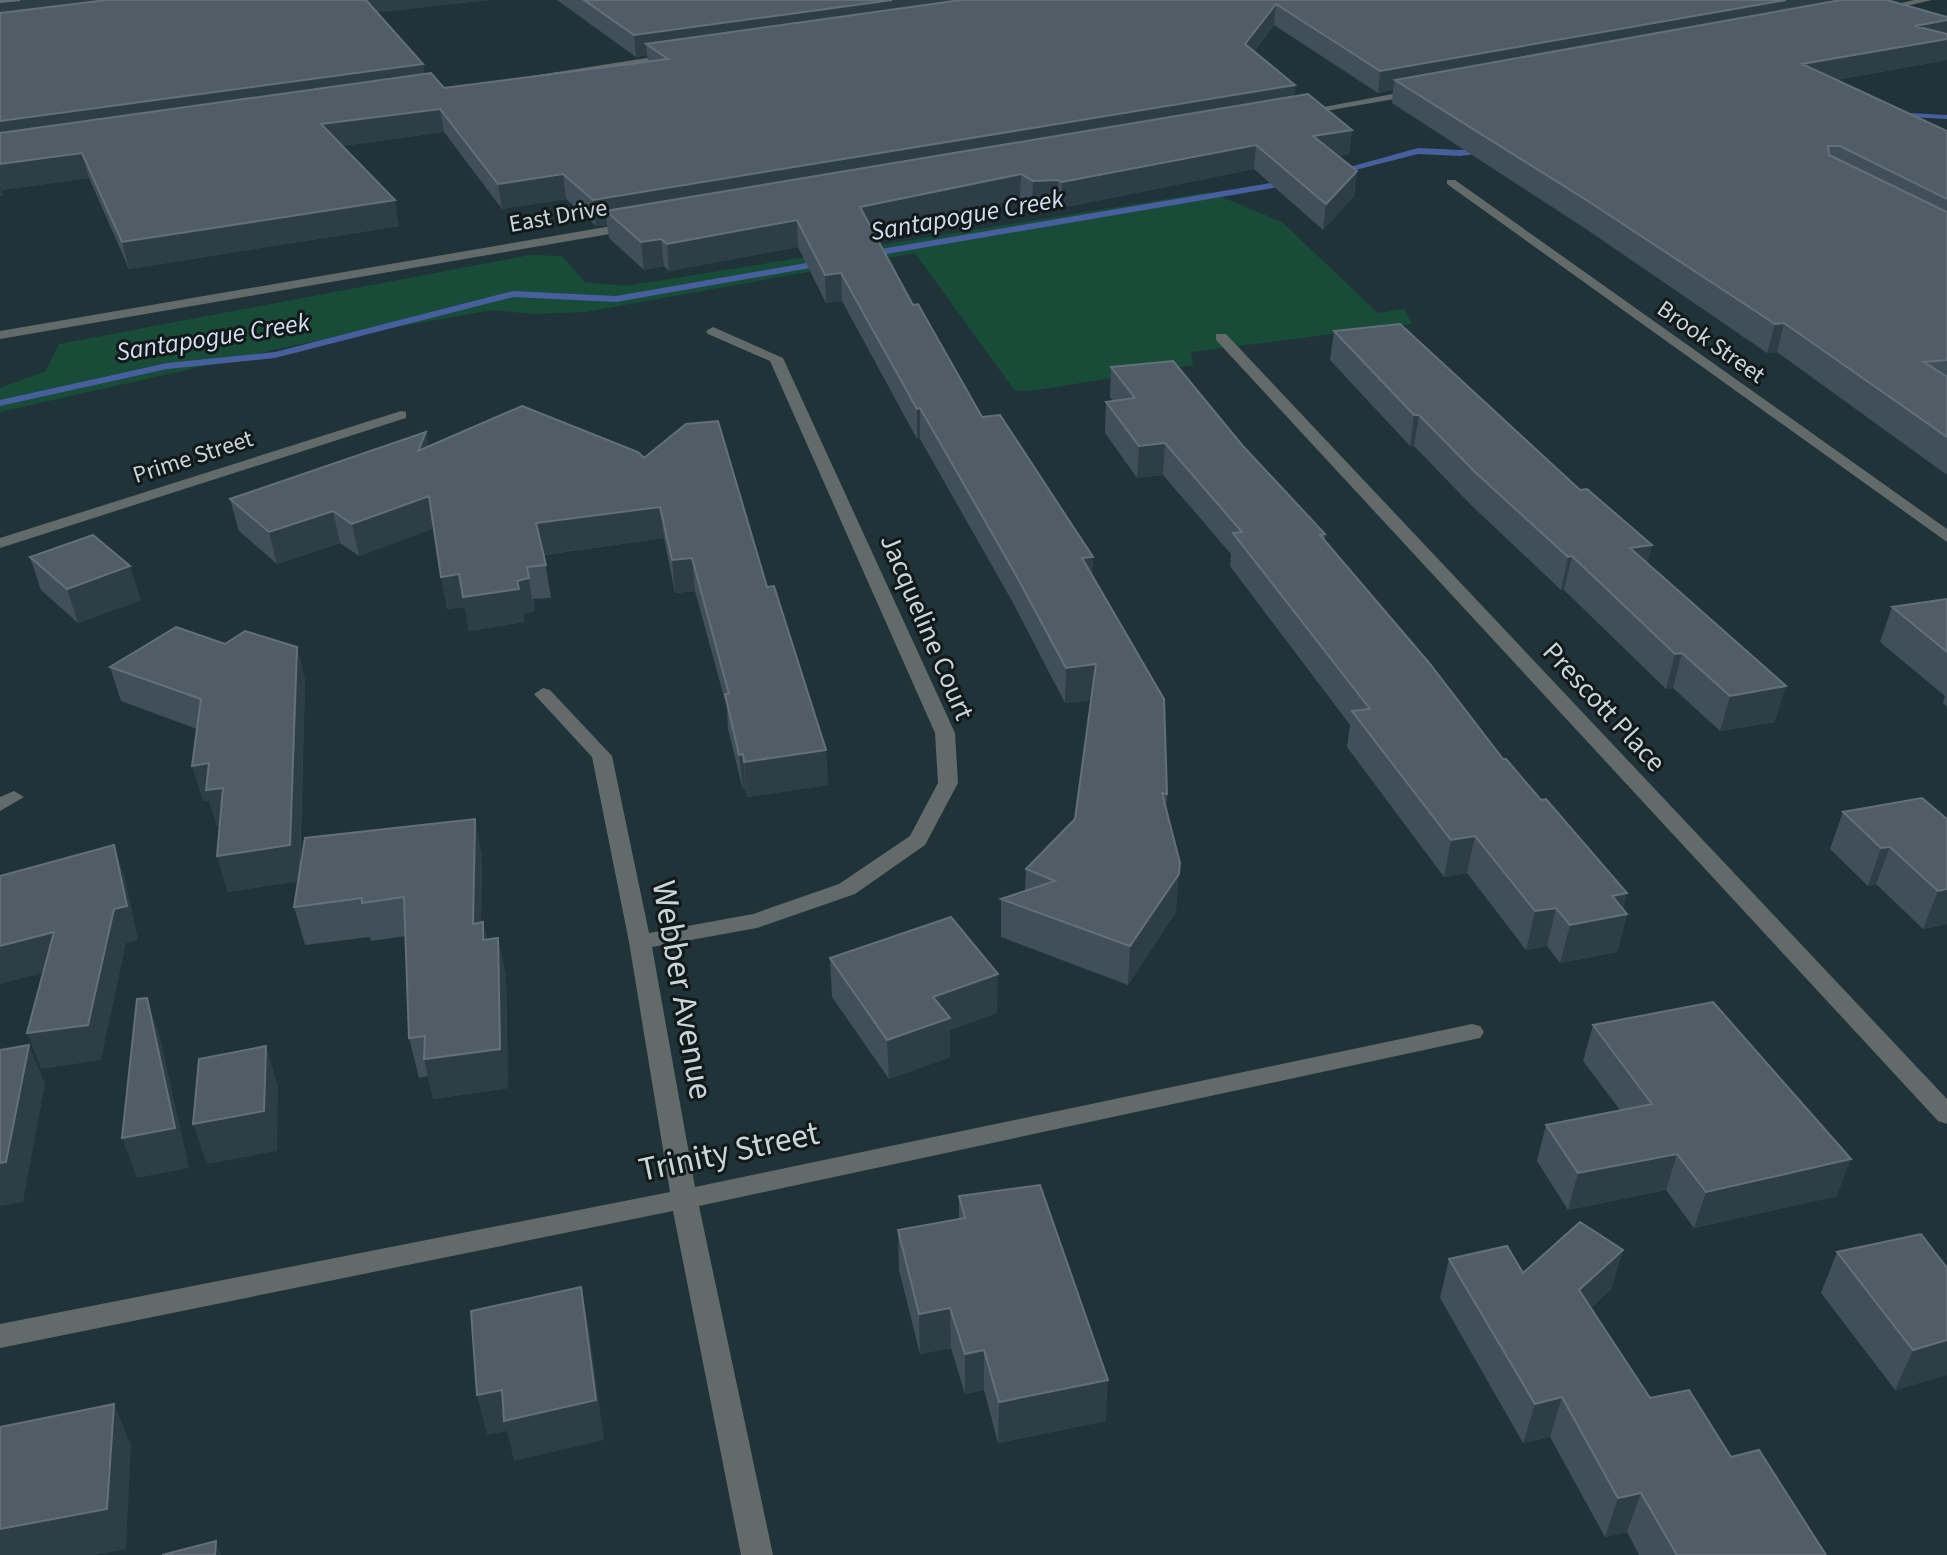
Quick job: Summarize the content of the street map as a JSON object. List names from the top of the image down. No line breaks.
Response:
{"streets":{"street":["East Drive","Brook Street","Prime Street","Jacqueline Court","Prescott Place","Webber Avenue","Trinity Street"]},"crossings":[["Jacqueline Court","Webber Avenue"],["Webber Avenue","Trinity Street"]],"water":["Santapogue Creek"]}
